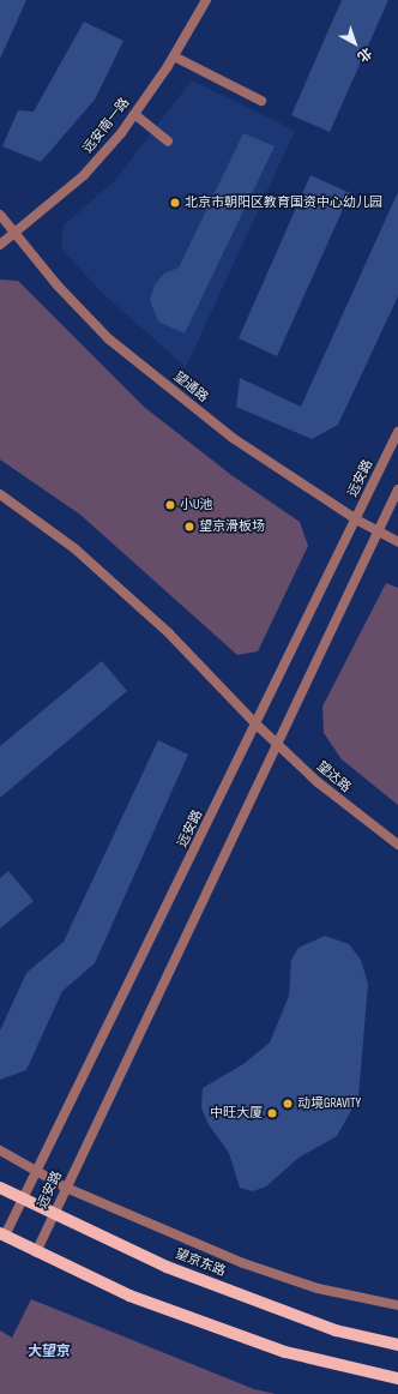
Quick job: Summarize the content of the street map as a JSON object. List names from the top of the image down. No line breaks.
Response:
{"streets":{"main road":["望京东路"],"street":["远安南一路","望通路","远安路","望达路"]},"crossings":[["远安南一路","望通路"],["望通路","远安路"],["远安路","望达路"],["远安路","望京东路"]],"districts":["大望京"],"places":["北京市朝阳区教育国资中心幼儿园","小U池","望京滑板场","动境GRAVITY","中旺大厦"],"north":"bottom right"}
